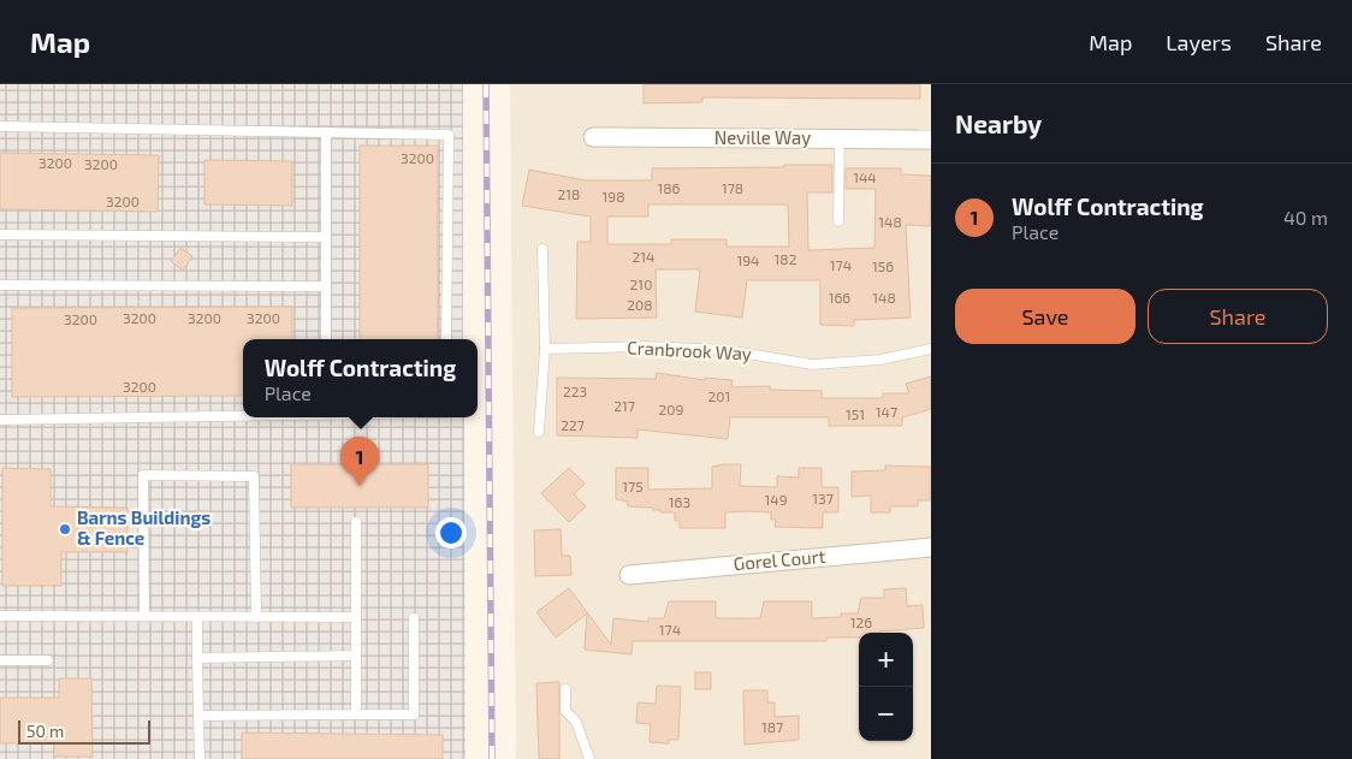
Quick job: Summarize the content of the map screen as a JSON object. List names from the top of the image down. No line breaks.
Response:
{"streets":{"street":["Neville Way","Gorel Court"],"lane":["Cranbrook Way"]},"places":["Barns Buildings & Fence"],"house_numbers":["3200","3200","3200","144","186","178","218","198","3200","148","214","182","194","174","156","210","166","148","208","3200","3200","3200","3200","3200","223","201","217","209","147","151","227","175","137","149","163","126","174","187"],"scale_bar":"50 m","page":{"header":"Map","nav":["Map","Layers","Share"],"heading":"Nearby","list":[{"mark":"1","name":"Wolff Contracting","note":"Place","value":"40 m"}],"buttons":["Save","Share"],"popup":["Wolff Contracting","Place"],"pins":"1","map_buttons":["+","−"],"scale":"50 m"}}
